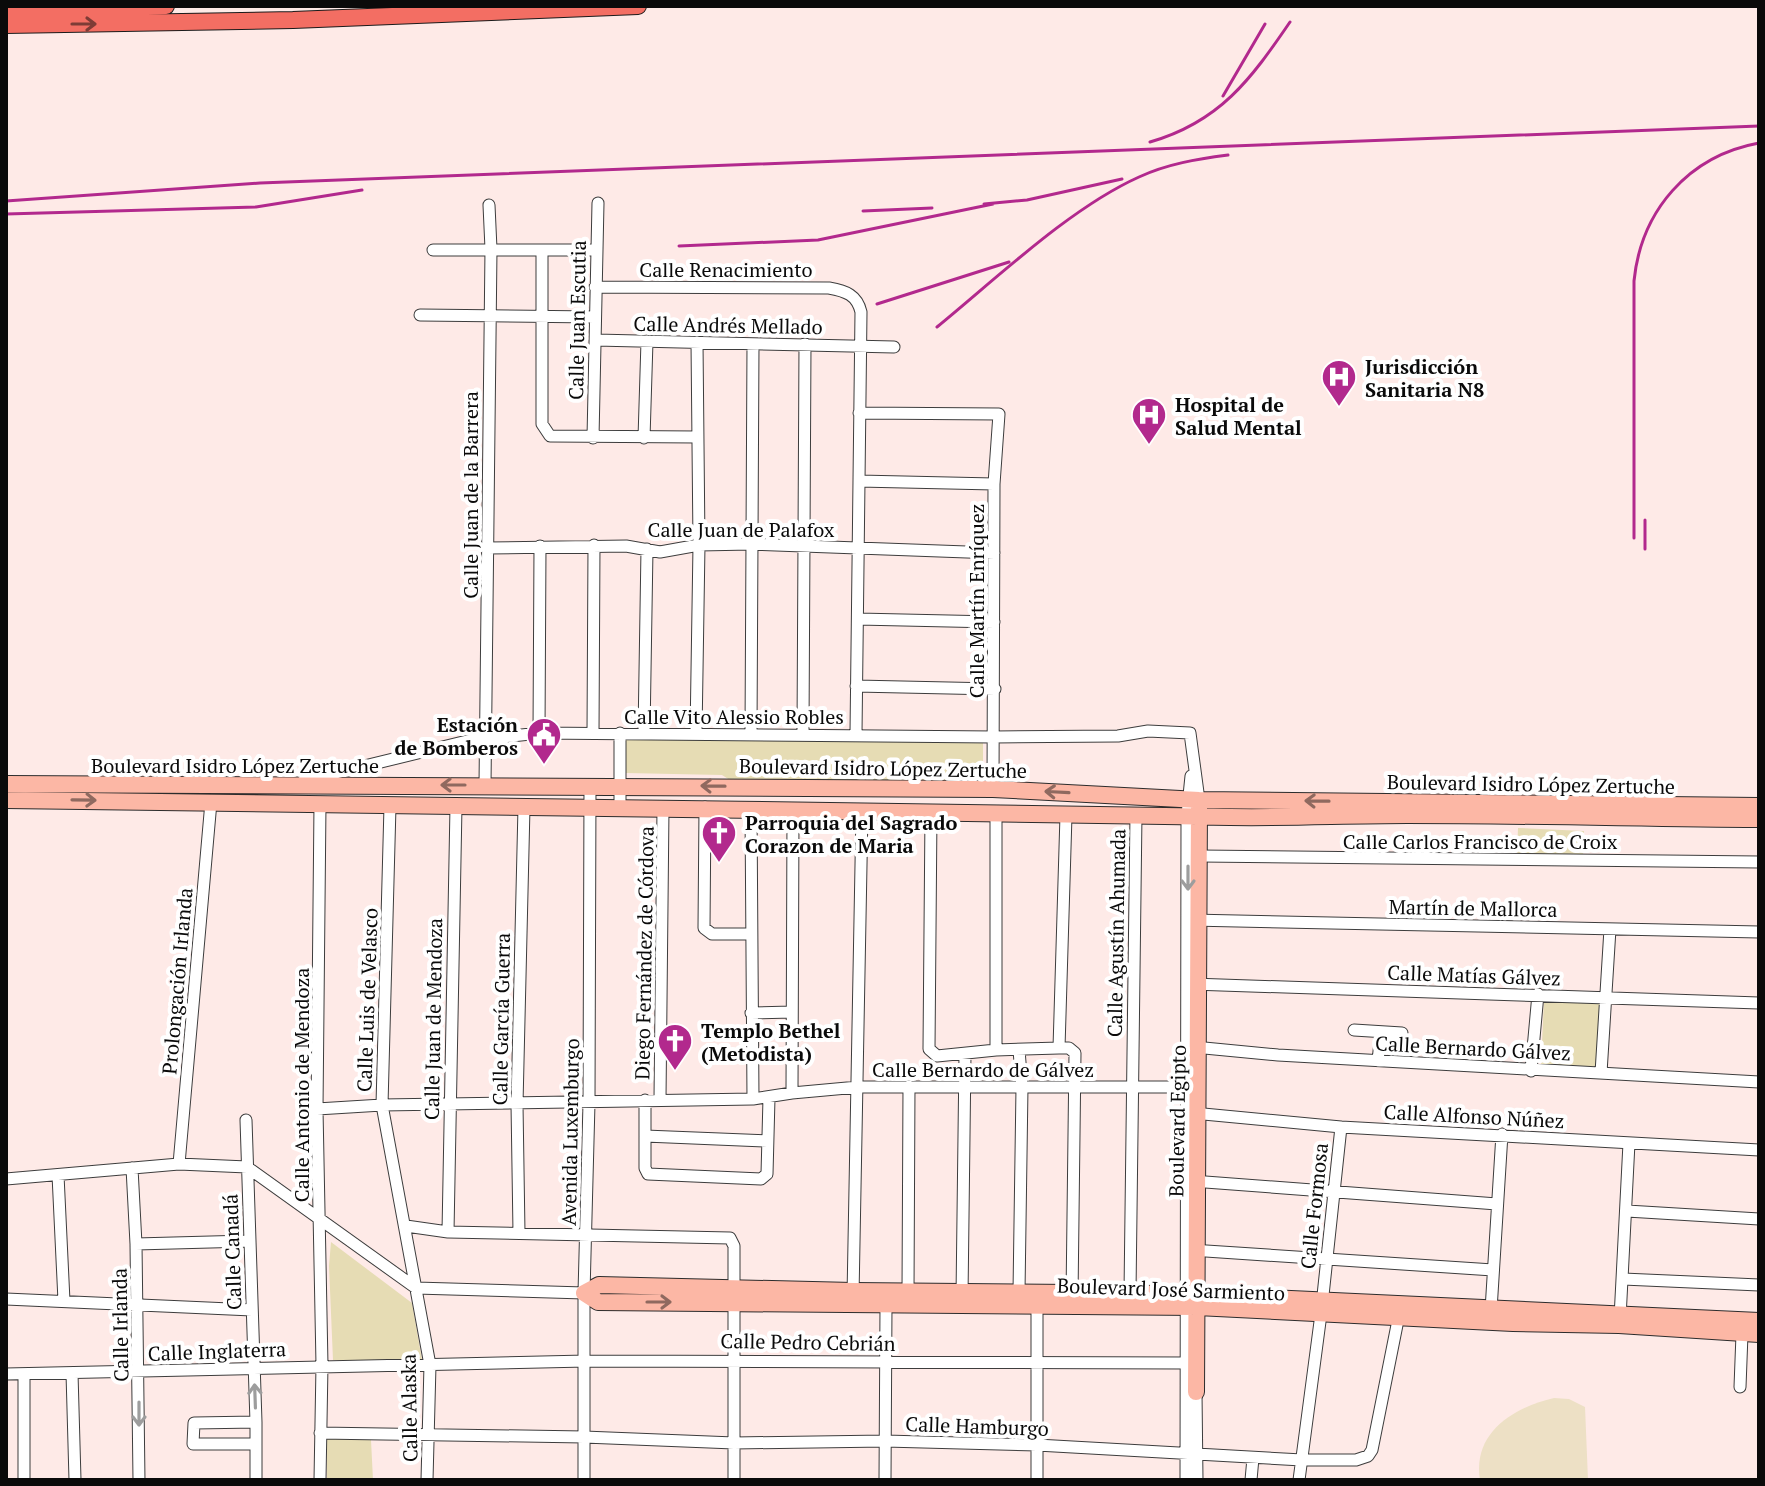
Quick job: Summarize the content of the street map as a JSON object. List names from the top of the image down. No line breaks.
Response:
{"streets":{"main road":["Boulevard Isidro López Zertuche","Boulevard Egipto","Boulevard José Sarmiento"],"street":["Calle Renacimiento","Calle Juan Escutia","Calle Andrés Mellado","Calle Juan de la Barrera","Calle Juan de Palafox","Calle Martín Enríquez","Calle Vito Alessio Robles","Calle Carlos Francisco de Croix","Martín de Mallorca","Calle Agustín Ahumada","Diego Fernández de Córdova","Calle Matías Gálvez","Prolongación Irlanda","Calle Luis de Velasco","Calle Juan de Mendoza","Calle García Guerra","Calle Bernardo Gálvez","Calle Bernardo de Gálvez","Calle Antonio de Mendoza","Calle Alfonso Núñez","Avenida Luxemburgo","Calle Formosa","Calle Canadá","Calle Irlanda","Calle Pedro Cebrián","Calle Inglaterra","Calle Alaska","Calle Hamburgo"]},"crossings":[["Calle Renacimiento","Calle Juan Escutia"],["Calle Renacimiento","Calle Andrés Mellado"],["Calle Juan Escutia","Calle Andrés Mellado"],["Calle Juan de la Barrera","Calle Juan de Palafox"],["Calle Juan de la Barrera","Calle Vito Alessio Robles"],["Calle Juan de la Barrera","Boulevard Isidro López Zertuche"],["Calle Juan de Palafox","Calle Martín Enríquez"],["Calle Martín Enríquez","Calle Vito Alessio Robles"],["Calle Martín Enríquez","Boulevard Isidro López Zertuche"],["Calle Vito Alessio Robles","Boulevard Isidro López Zertuche"],["Calle Vito Alessio Robles","Boulevard Egipto"],["Boulevard Isidro López Zertuche","Calle Agustín Ahumada"],["Boulevard Isidro López Zertuche","Diego Fernández de Córdova"],["Boulevard Isidro López Zertuche","Prolongación Irlanda"],["Boulevard Isidro López Zertuche","Calle Luis de Velasco"],["Boulevard Isidro López Zertuche","Calle Juan de Mendoza"],["Boulevard Isidro López Zertuche","Calle García Guerra"],["Boulevard Isidro López Zertuche","Calle Antonio de Mendoza"],["Boulevard Isidro López Zertuche","Boulevard Egipto"],["Boulevard Isidro López Zertuche","Avenida Luxemburgo"],["Calle Carlos Francisco de Croix","Boulevard Egipto"],["Martín de Mallorca","Boulevard Egipto"],["Calle Agustín Ahumada","Calle Bernardo de Gálvez"],["Calle Agustín Ahumada","Boulevard José Sarmiento"],["Diego Fernández de Córdova","Calle Bernardo de Gálvez"],["Calle Matías Gálvez","Boulevard Egipto"],["Calle Luis de Velasco","Calle Bernardo de Gálvez"],["Calle Luis de Velasco","Boulevard José Sarmiento"],["Calle Luis de Velasco","Calle Alaska"],["Calle Juan de Mendoza","Calle Bernardo de Gálvez"],["Calle García Guerra","Calle Bernardo de Gálvez"],["Calle Bernardo Gálvez","Boulevard Egipto"],["Calle Bernardo de Gálvez","Calle Antonio de Mendoza"],["Calle Bernardo de Gálvez","Boulevard Egipto"],["Calle Bernardo de Gálvez","Avenida Luxemburgo"],["Calle Antonio de Mendoza","Calle Inglaterra"],["Calle Antonio de Mendoza","Calle Hamburgo"],["Calle Alfonso Núñez","Boulevard Egipto"],["Calle Alfonso Núñez","Calle Formosa"],["Boulevard Egipto","Boulevard José Sarmiento"],["Boulevard Egipto","Calle Pedro Cebrián"],["Boulevard Egipto","Calle Hamburgo"],["Avenida Luxemburgo","Boulevard José Sarmiento"],["Avenida Luxemburgo","Calle Pedro Cebrián"],["Avenida Luxemburgo","Calle Hamburgo"],["Calle Formosa","Boulevard José Sarmiento"],["Calle Formosa","Calle Hamburgo"],["Calle Canadá","Calle Inglaterra"],["Boulevard José Sarmiento","Calle Alaska"],["Boulevard José Sarmiento","Calle Hamburgo"],["Calle Irlanda","Calle Inglaterra"],["Calle Pedro Cebrián","Calle Inglaterra"],["Calle Pedro Cebrián","Calle Alaska"],["Calle Inglaterra","Calle Alaska"],["Calle Alaska","Calle Hamburgo"]],"places":{"hospital":["Jurisdicción Sanitaria N8","Hospital de Salud Mental"],"public building":["Estación de Bomberos"],"church":["Parroquia del Sagrado Corazon de Maria","Templo Bethel (Metodista)"]}}
